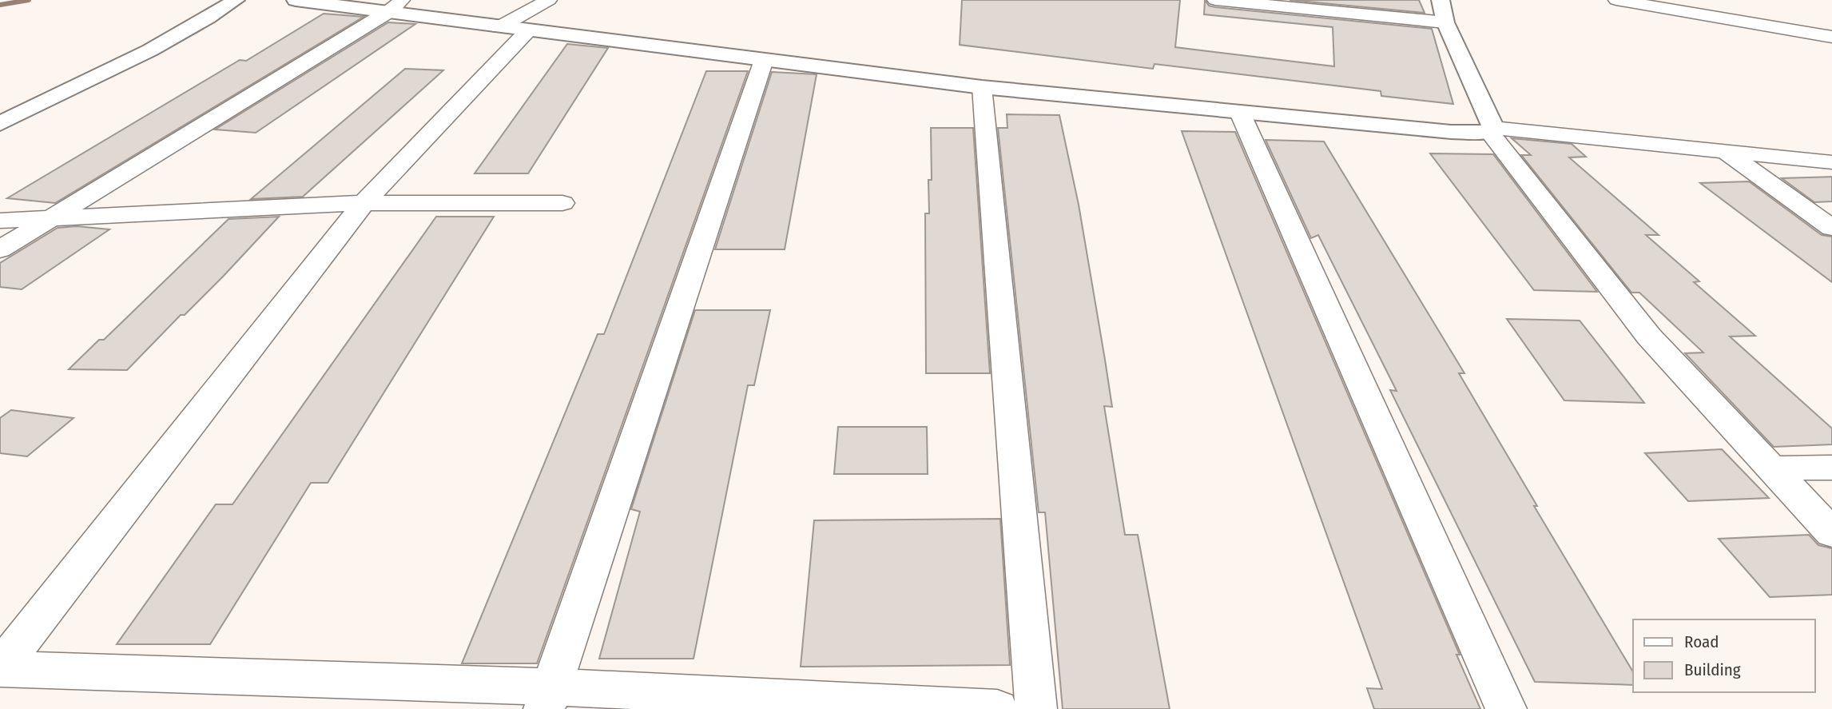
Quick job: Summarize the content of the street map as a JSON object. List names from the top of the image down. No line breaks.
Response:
{"legend":["Road","Building"]}
